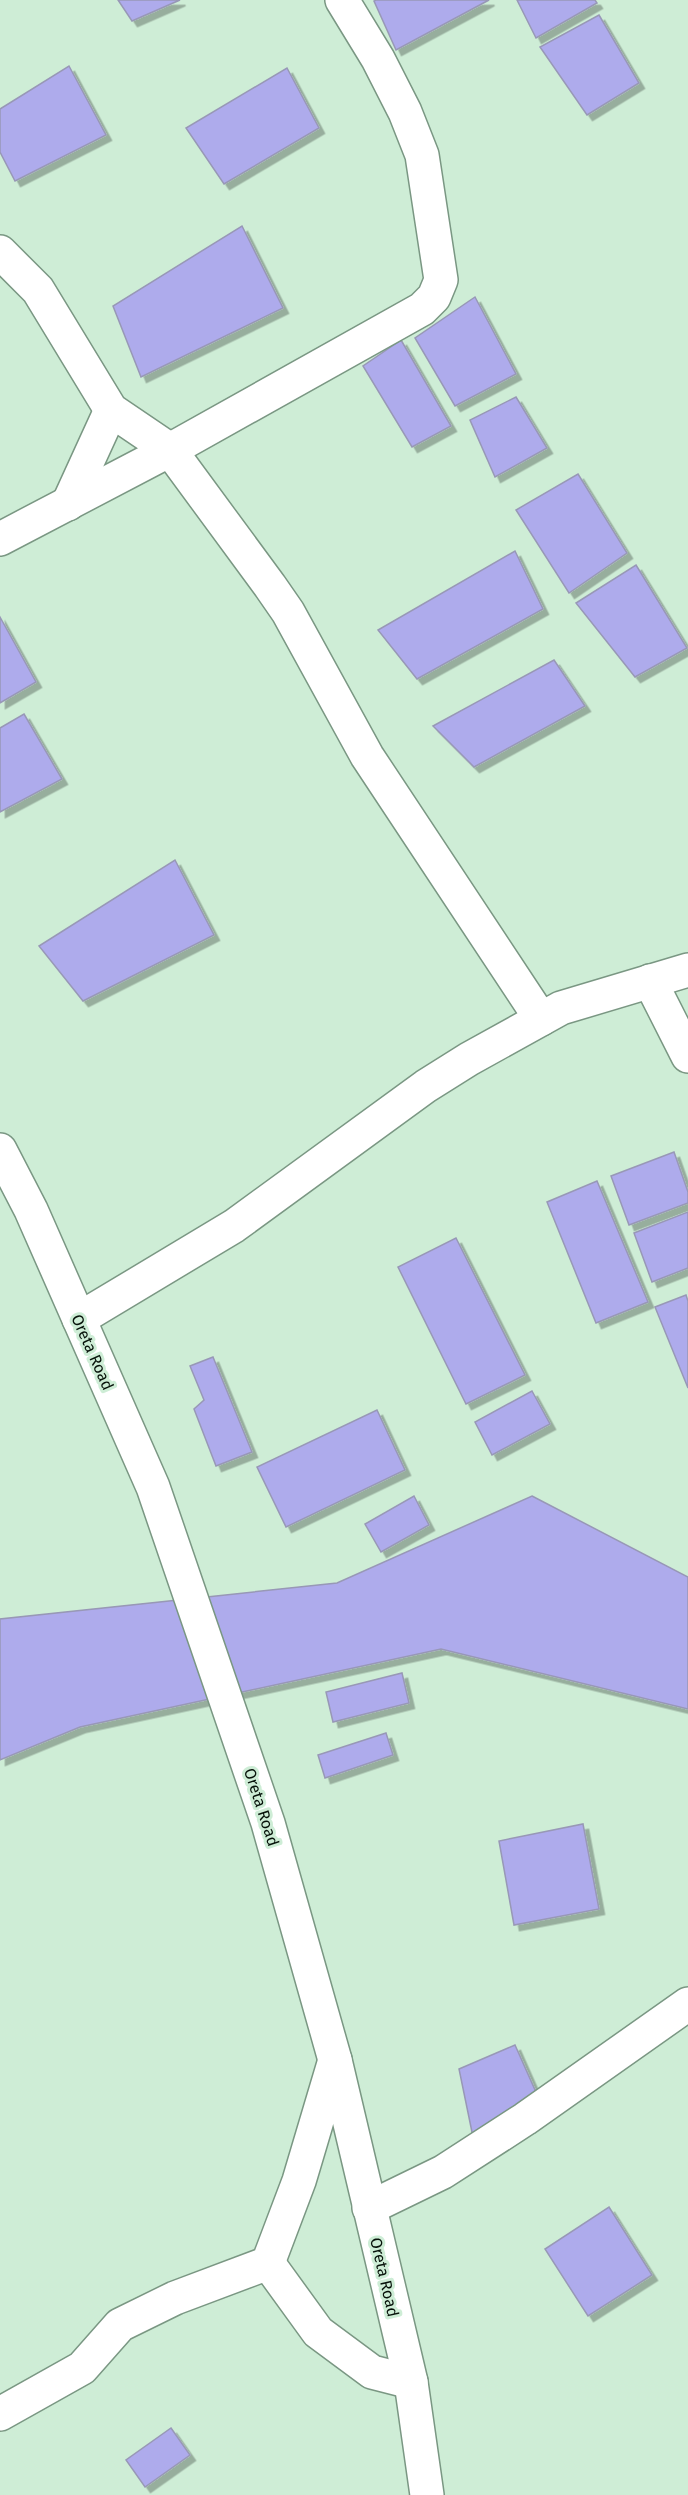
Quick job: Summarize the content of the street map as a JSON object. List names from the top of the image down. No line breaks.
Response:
{"streets":{"street":["Oreta Road"]}}
